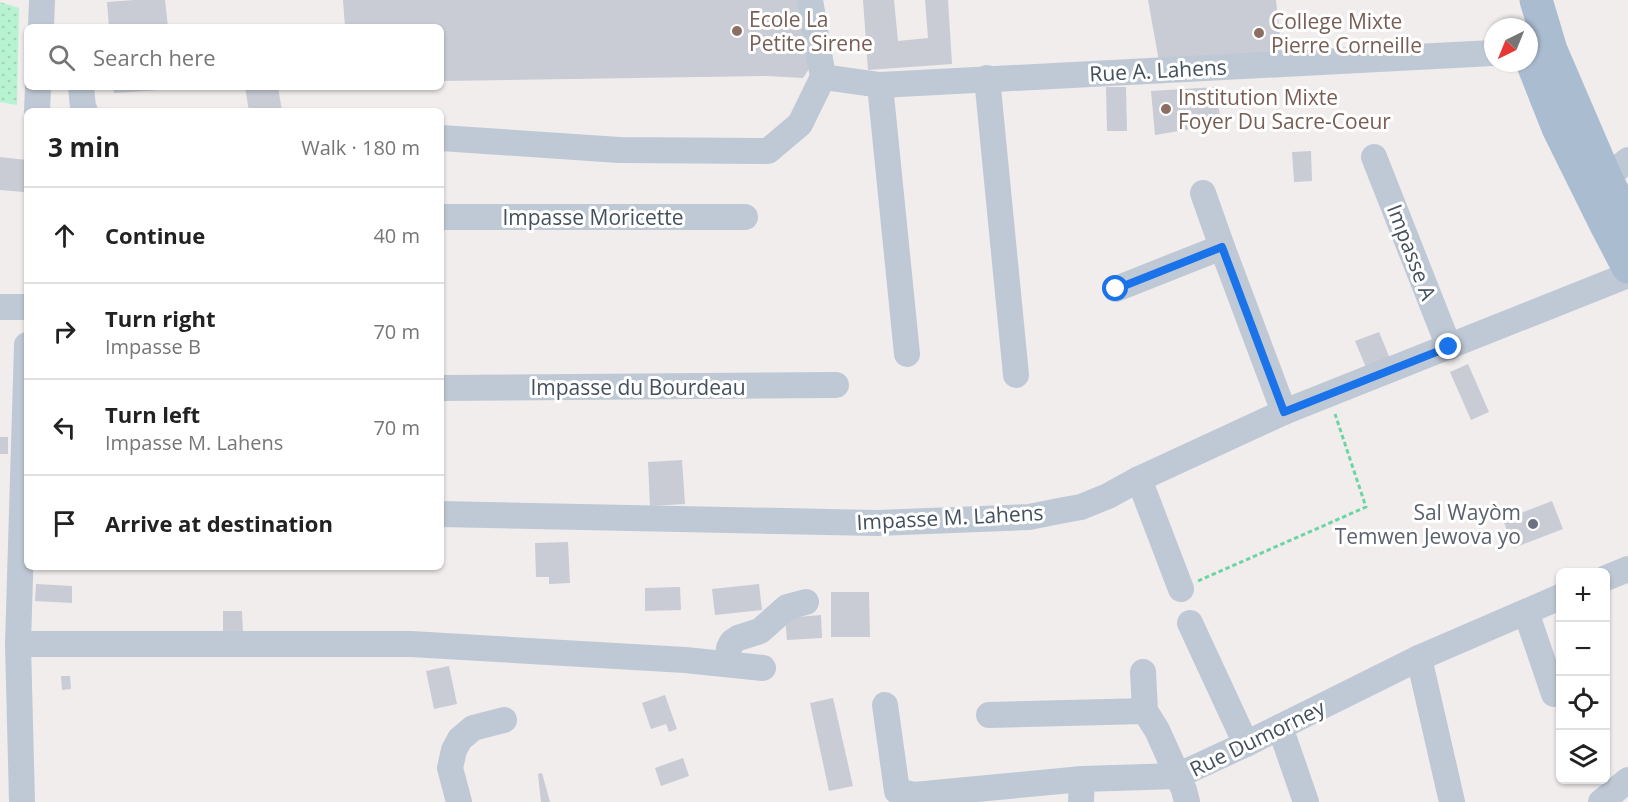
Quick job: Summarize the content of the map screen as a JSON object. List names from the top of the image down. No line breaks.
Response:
{"streets":{"street":["Rue A. Lahens","Impasse Moricette","Impasse A","Impasse du Bourdeau","Impasse M. Lahens","Rue Dumorney"]},"crossings":[["Impasse A","Impasse M. Lahens"]],"places":["Ecole La Petite Sirene","College Mixte Pierre Corneille","Institution Mixte Foyer Du Sacre-Coeur","Sal Wayòm Temwen Jewova yo"],"north":"bottom left","page":{"search":"Search here","heading":["3 min","Walk · 180 m"],"list":[["Continue","40 m"],["Turn right","Impasse B","70 m"],["Turn left","Impasse M. Lahens","70 m"],"Arrive at destination"],"map_buttons":["+","−"]}}
